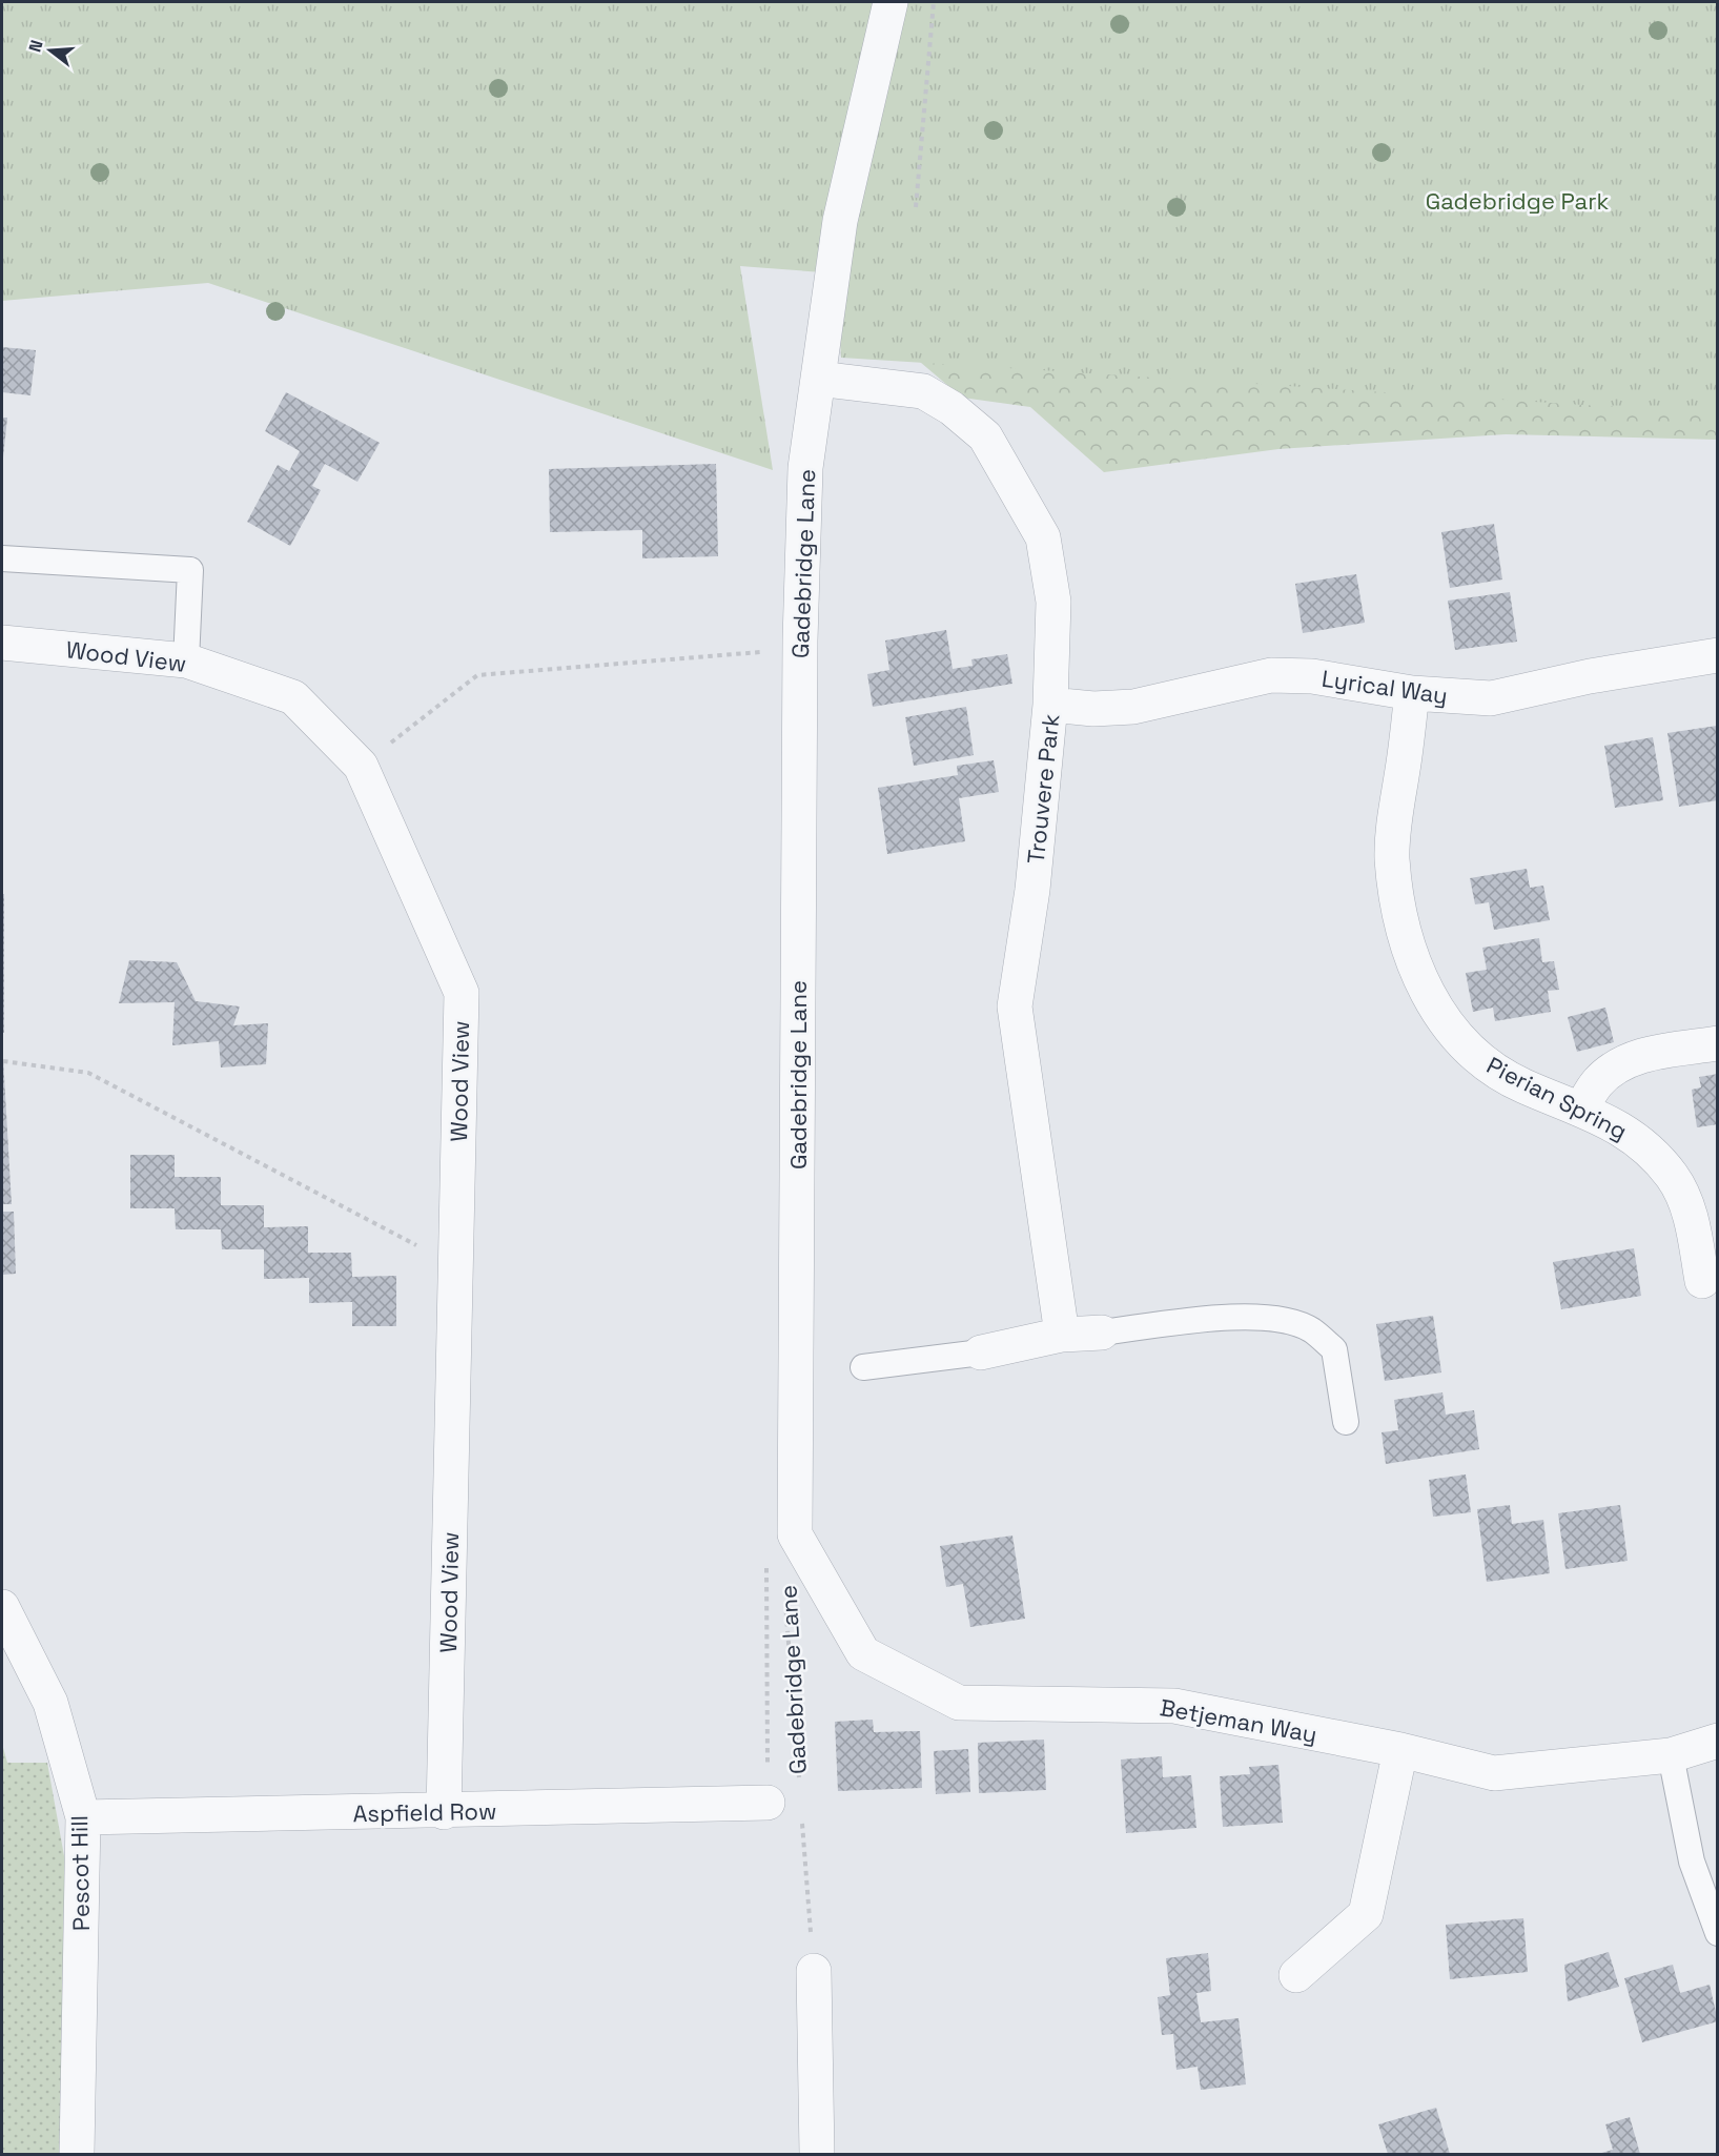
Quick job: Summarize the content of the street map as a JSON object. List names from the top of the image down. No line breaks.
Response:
{"streets":{"street":["Gadebridge Lane","Wood View","Lyrical Way","Trouvere Park","Pierian Spring","Betjeman Way","Aspfield Row","Pescot Hill"]},"crossings":[["Gadebridge Lane","Trouvere Park"],["Gadebridge Lane","Betjeman Way"],["Wood View","Aspfield Row"],["Lyrical Way","Trouvere Park"],["Lyrical Way","Pierian Spring"],["Aspfield Row","Pescot Hill"]],"parks":["Gadebridge Park"],"north":"left"}
